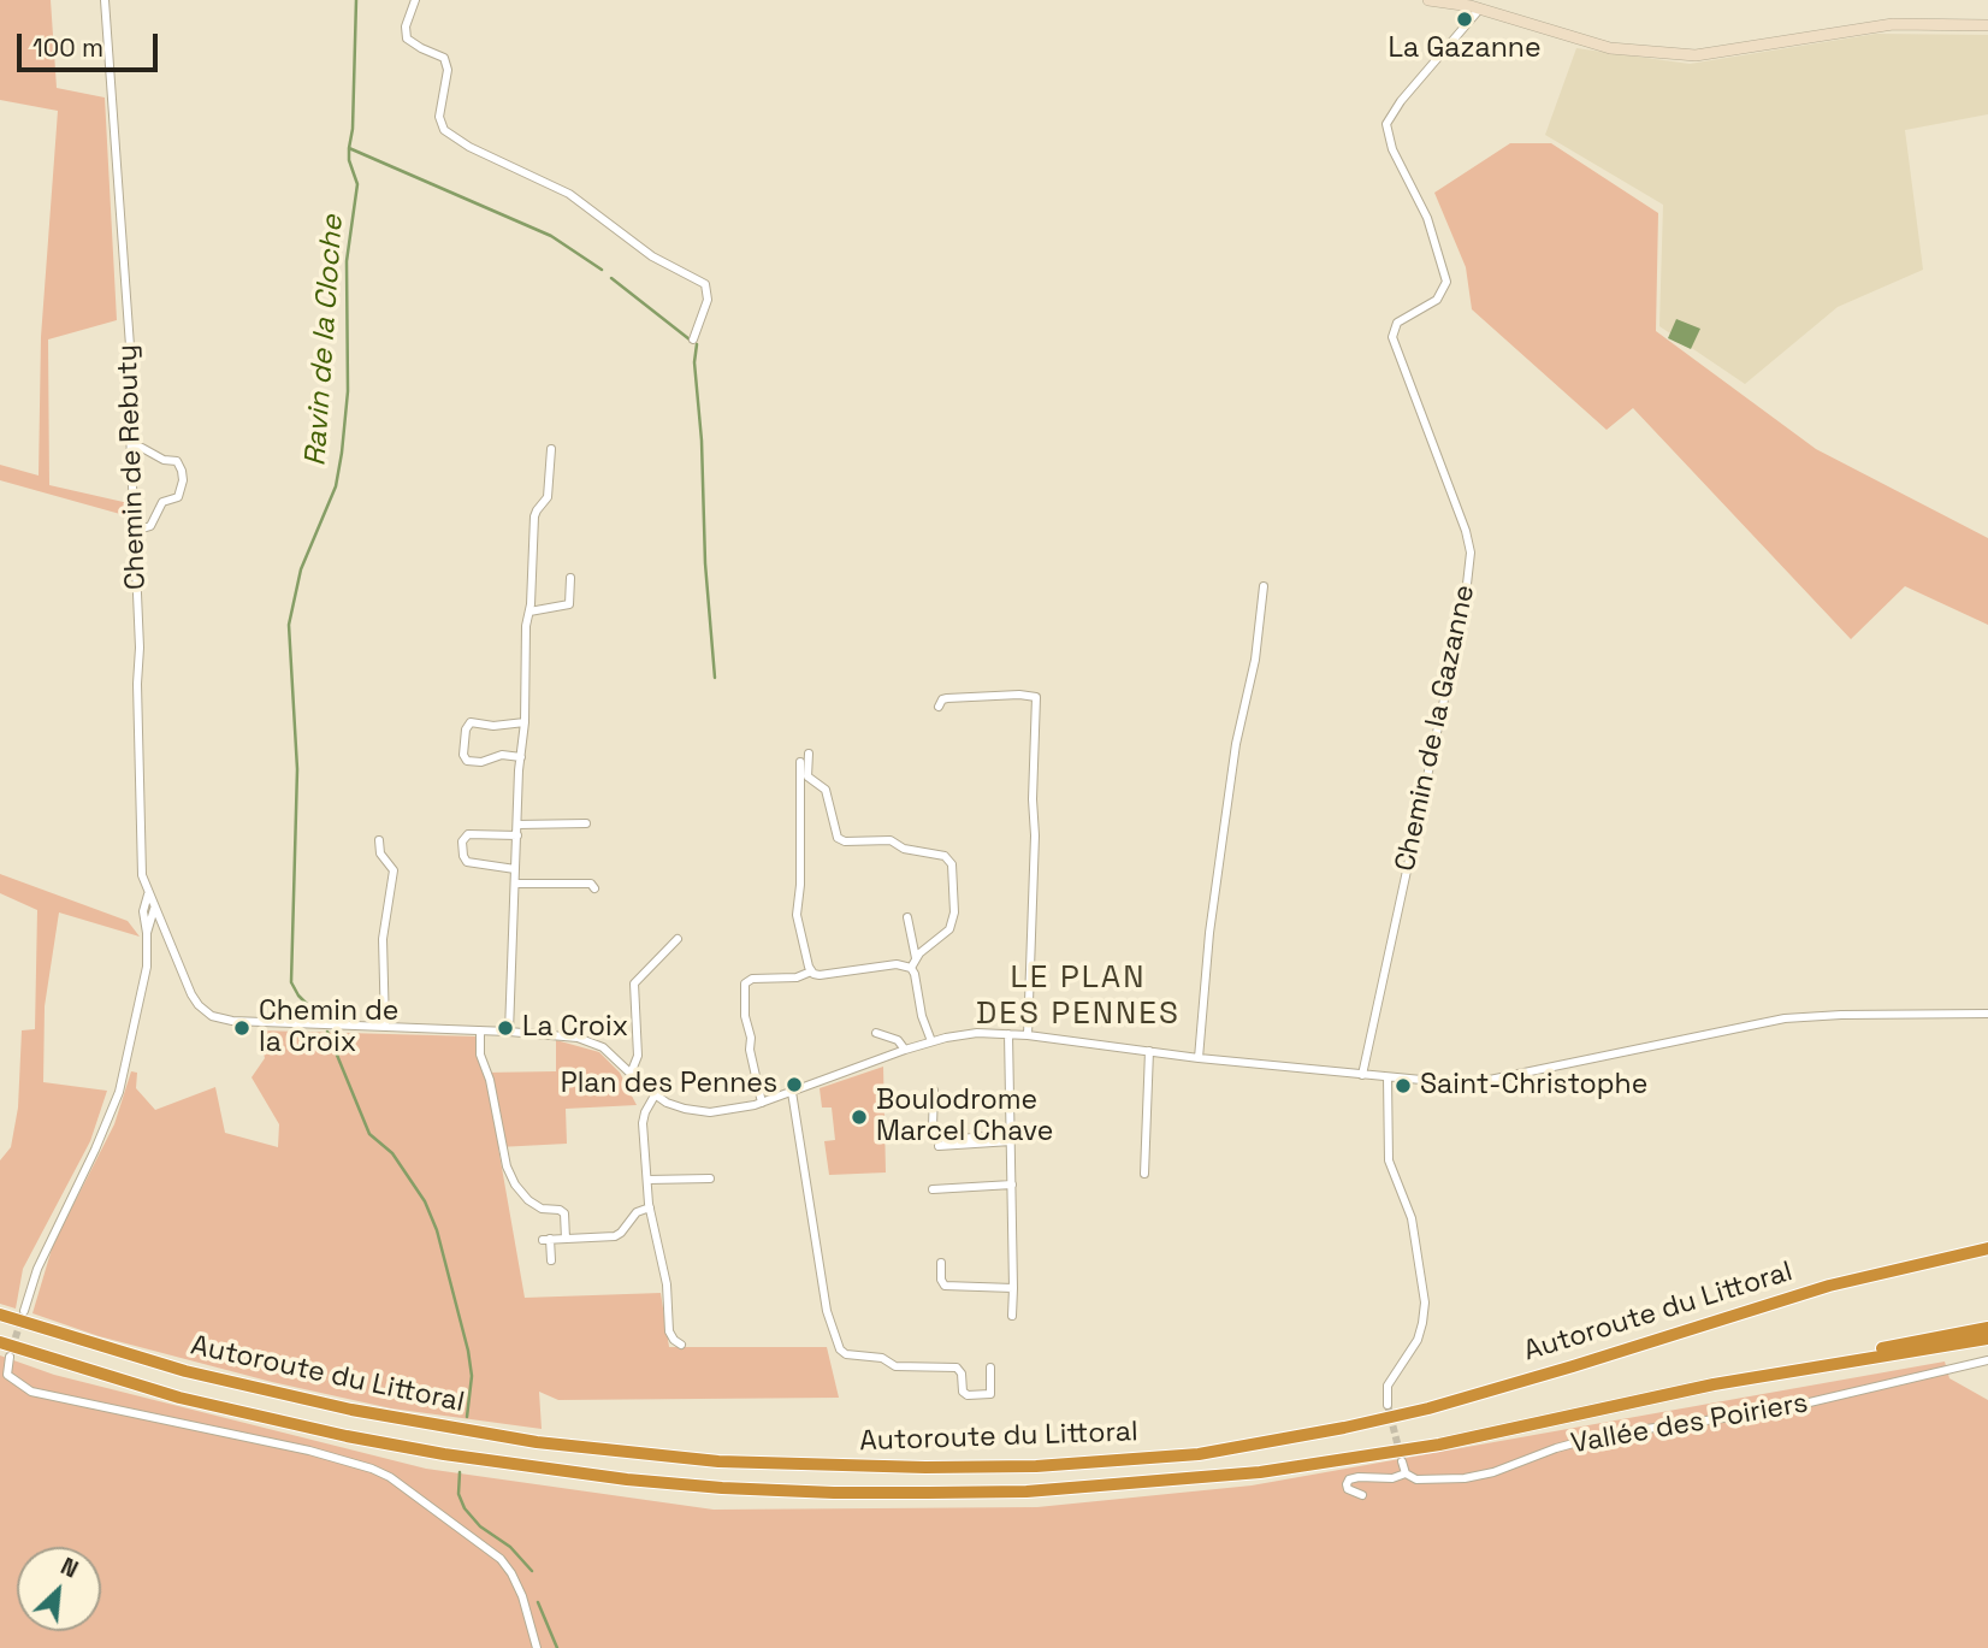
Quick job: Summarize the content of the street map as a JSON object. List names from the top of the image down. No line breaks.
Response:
{"streets":{"highway":["Autoroute du Littoral"],"street":["Chemin de Rebuty","Chemin de la Gazanne","Vallée des Poiriers"]},"districts":["LE PLAN DES PENNES"],"water":["Ravin de la Cloche"],"places":["La Gazanne","Chemin de la Croix","La Croix","Plan des Pennes","Saint-Christophe","Boulodrome Marcel Chave"],"scale_bar":"100 m","north":"top right"}
